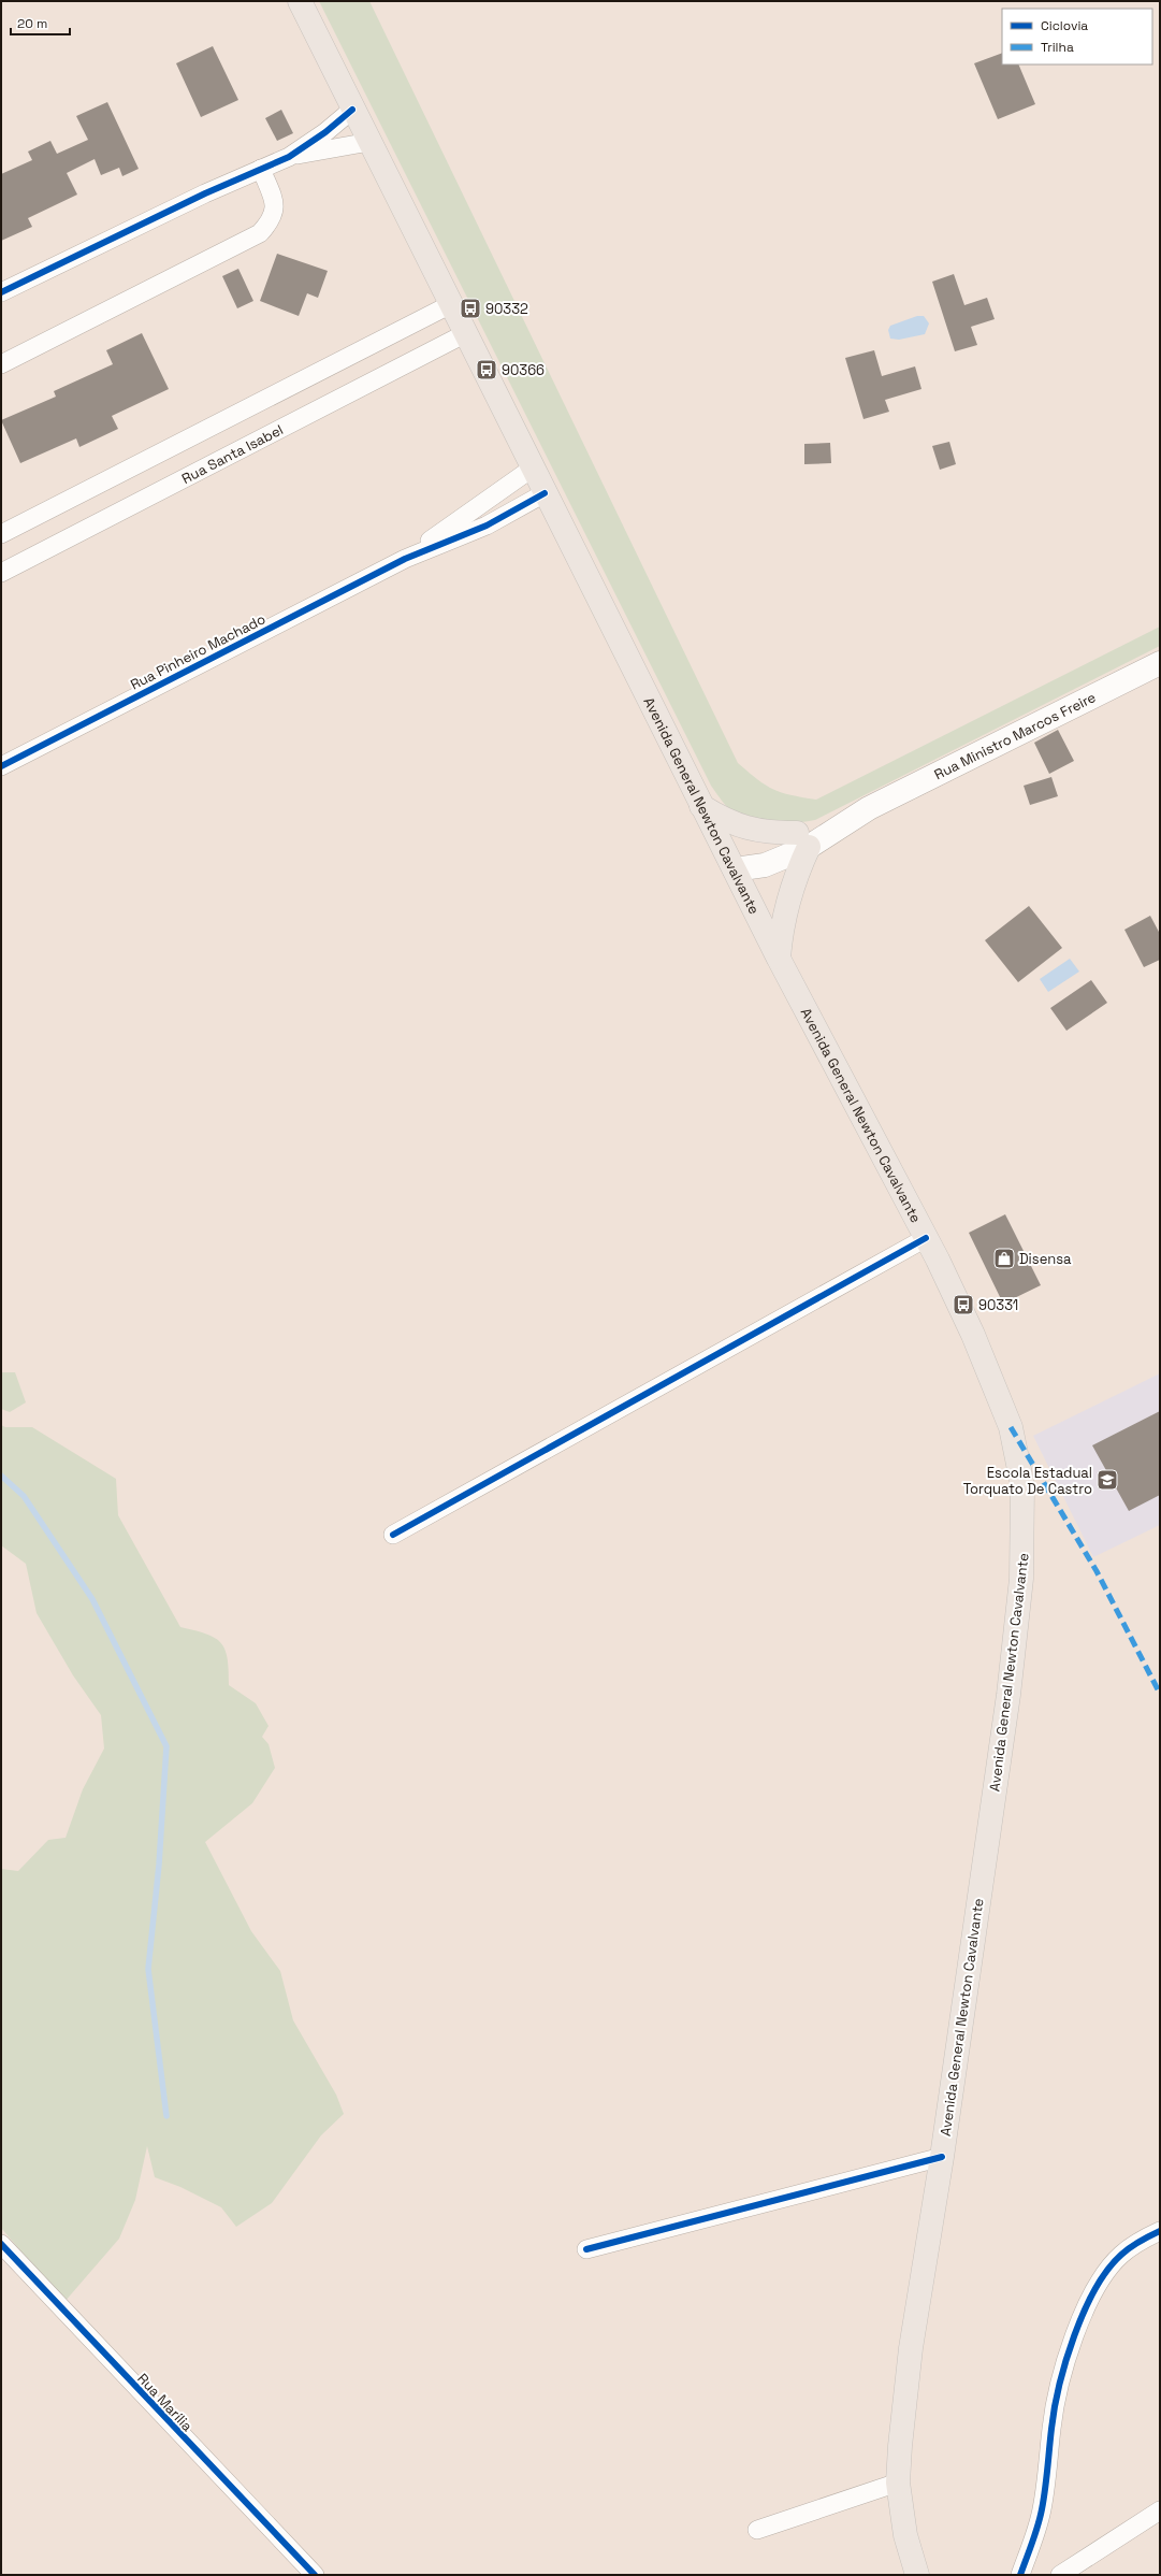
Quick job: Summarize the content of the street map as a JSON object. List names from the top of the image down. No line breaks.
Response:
{"streets":{"main road":["Rua Ministro Marcos Freire","Avenida General Newton Cavalvante"],"street":["Rua Santa Isabel","Rua Pinheiro Machado","Rua Marília"]},"crossings":[["Rua Santa Isabel","Avenida General Newton Cavalvante"],["Rua Ministro Marcos Freire","Avenida General Newton Cavalvante"]],"places":{"bus stop":["90332","90366","90331"],"shop":["Disensa"],"school or university":["Escola Estadual Torquato De Castro"]},"legend":["Ciclovia","Trilha"],"scale_bar":"20 m"}
